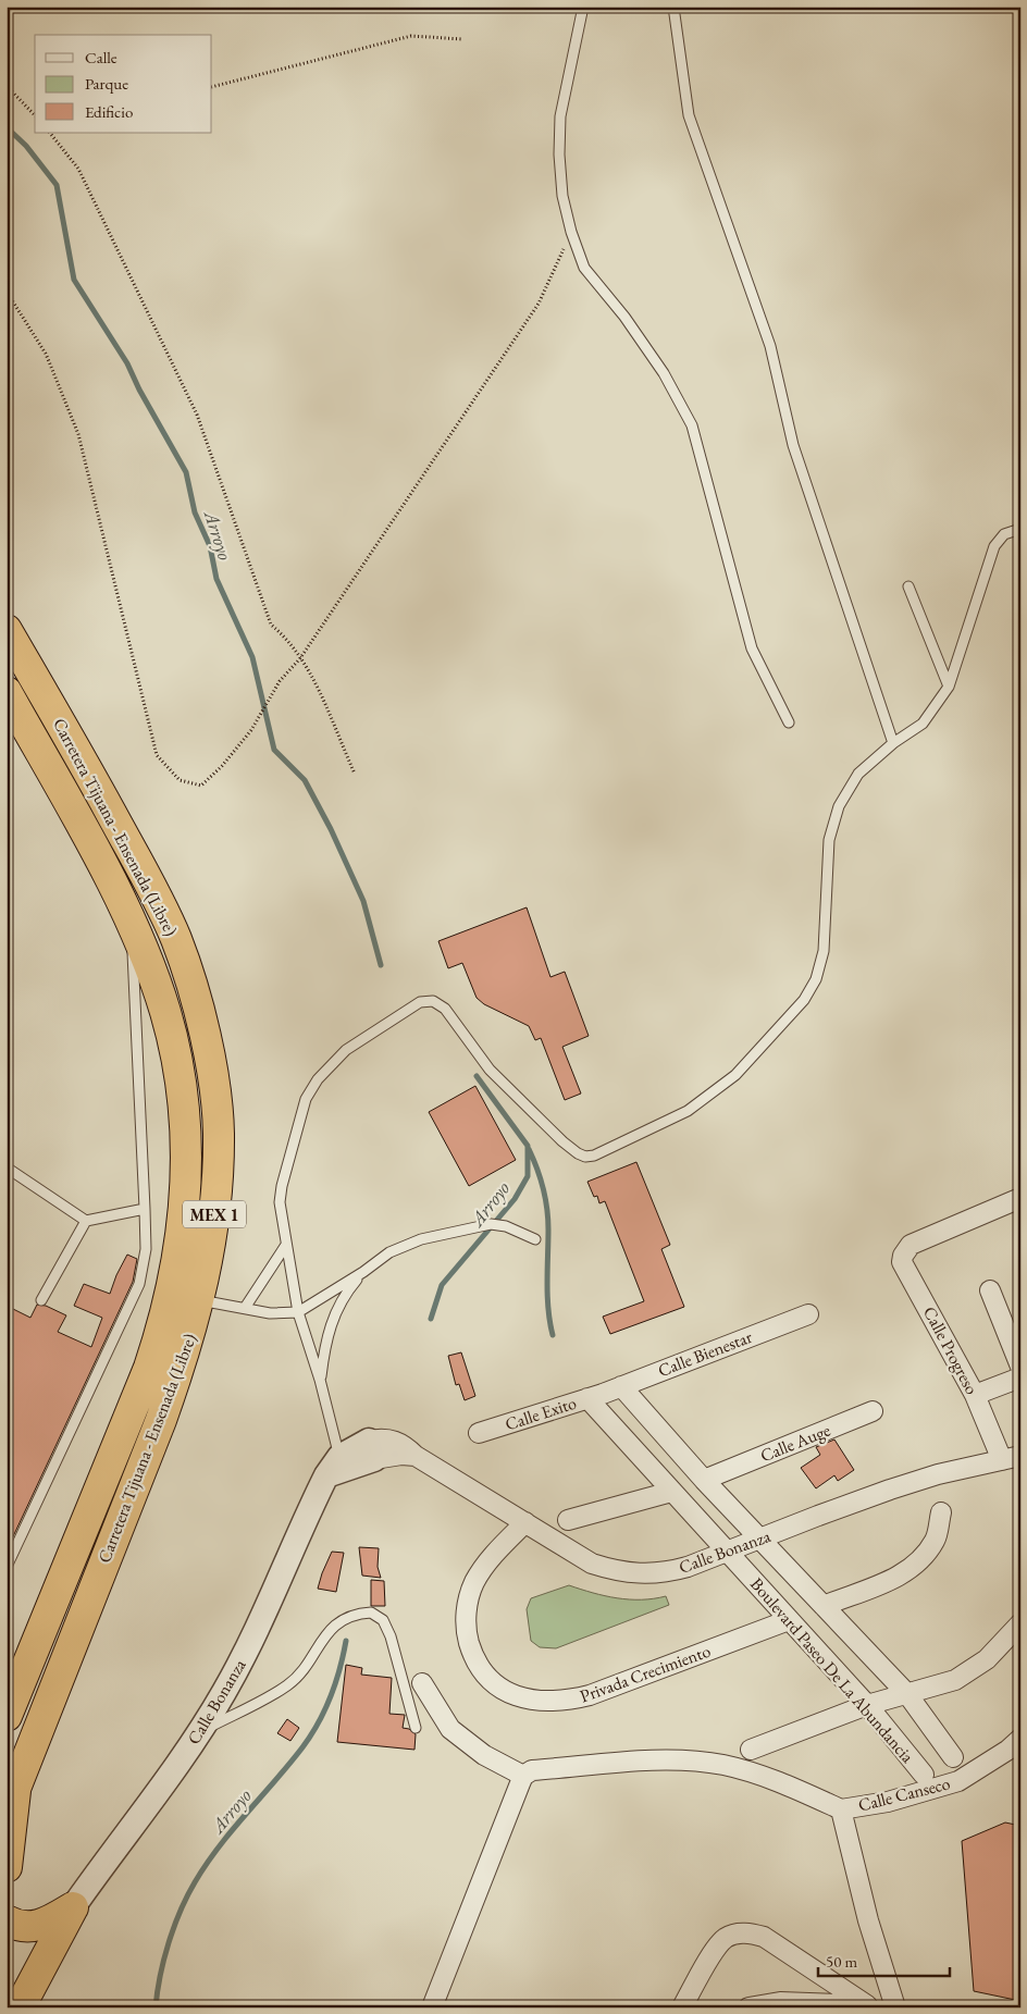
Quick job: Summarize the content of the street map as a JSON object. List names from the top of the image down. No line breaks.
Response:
{"streets":{"highway":["Carretera Tijuana - Ensenada (Libre)","MEX 1"],"street":["Calle Progreso","Calle Bienestar","Calle Exito","Calle Auge","Calle Bonanza","Boulevard Paseo De La Abundancia","Privada Crecimiento","Calle Canseco"]},"crossings":[["Calle Progreso","Calle Bonanza"],["Calle Bienestar","Calle Exito"],["Calle Bienestar","Boulevard Paseo De La Abundancia"],["Calle Exito","Boulevard Paseo De La Abundancia"],["Calle Auge","Boulevard Paseo De La Abundancia"],["Calle Bonanza","Boulevard Paseo De La Abundancia"],["Calle Bonanza","Privada Crecimiento"],["Boulevard Paseo De La Abundancia","Privada Crecimiento"]],"water":["Arroyo"],"legend":["Calle","Parque","Edificio"],"scale_bar":"50 m"}
